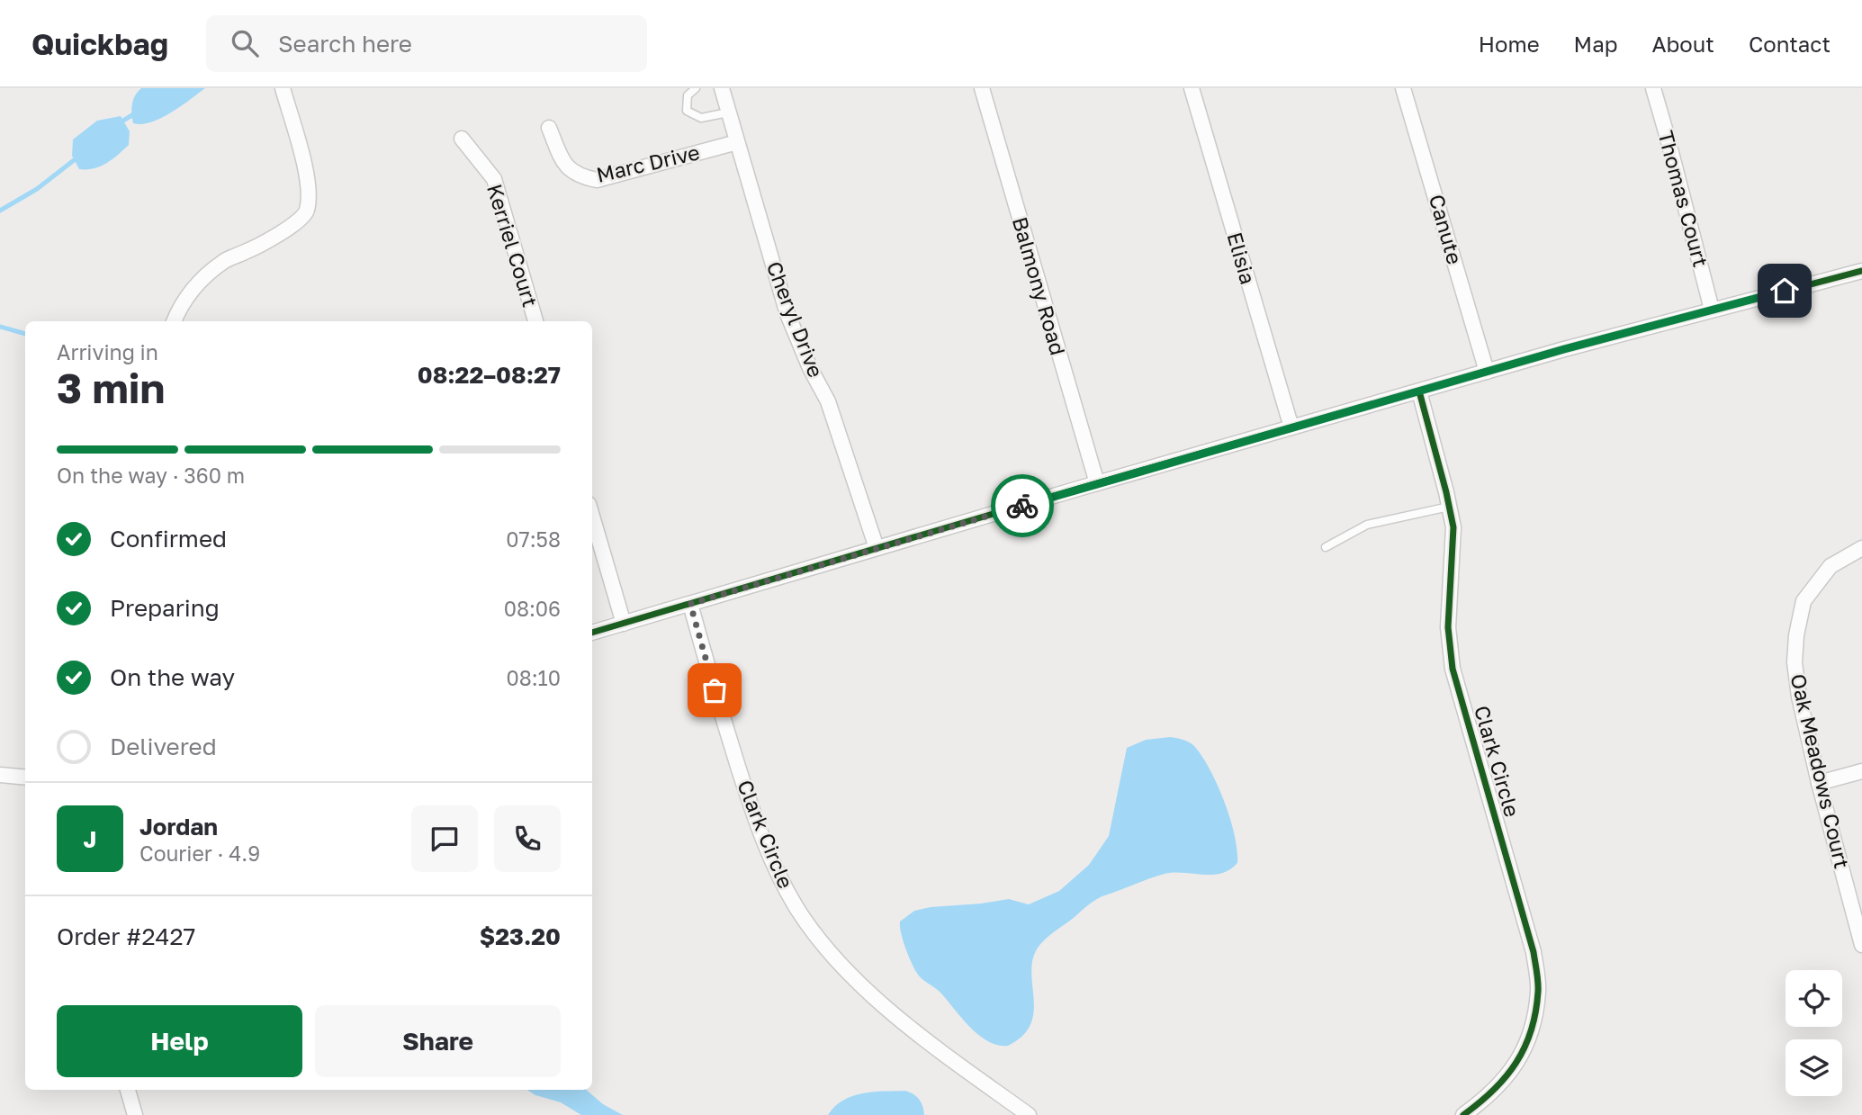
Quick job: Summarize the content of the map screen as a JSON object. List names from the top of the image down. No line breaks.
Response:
{"streets":{"street":["Marc Drive","Thomas Court","Canute","Kerriel Court","Elisia","Balmony Road","Cheryl Drive","Clark Circle","Oak Meadows Court"]},"crossings":[["Marc Drive","Cheryl Drive"]],"page":{"header":"Quickbag","search":"Search here","nav":["Home","Map","About","Contact"],"heading":["3 min","Arriving in","08:22–08:27"],"panel":["Jordan","Courier · 4.9","Order #2427","$23.20"],"bar":"On the way · 360 m","list":[["Confirmed","07:58"],["Preparing","08:06"],["On the way","08:10"],"Delivered"],"round":"J","buttons":["Help","Share"]}}
